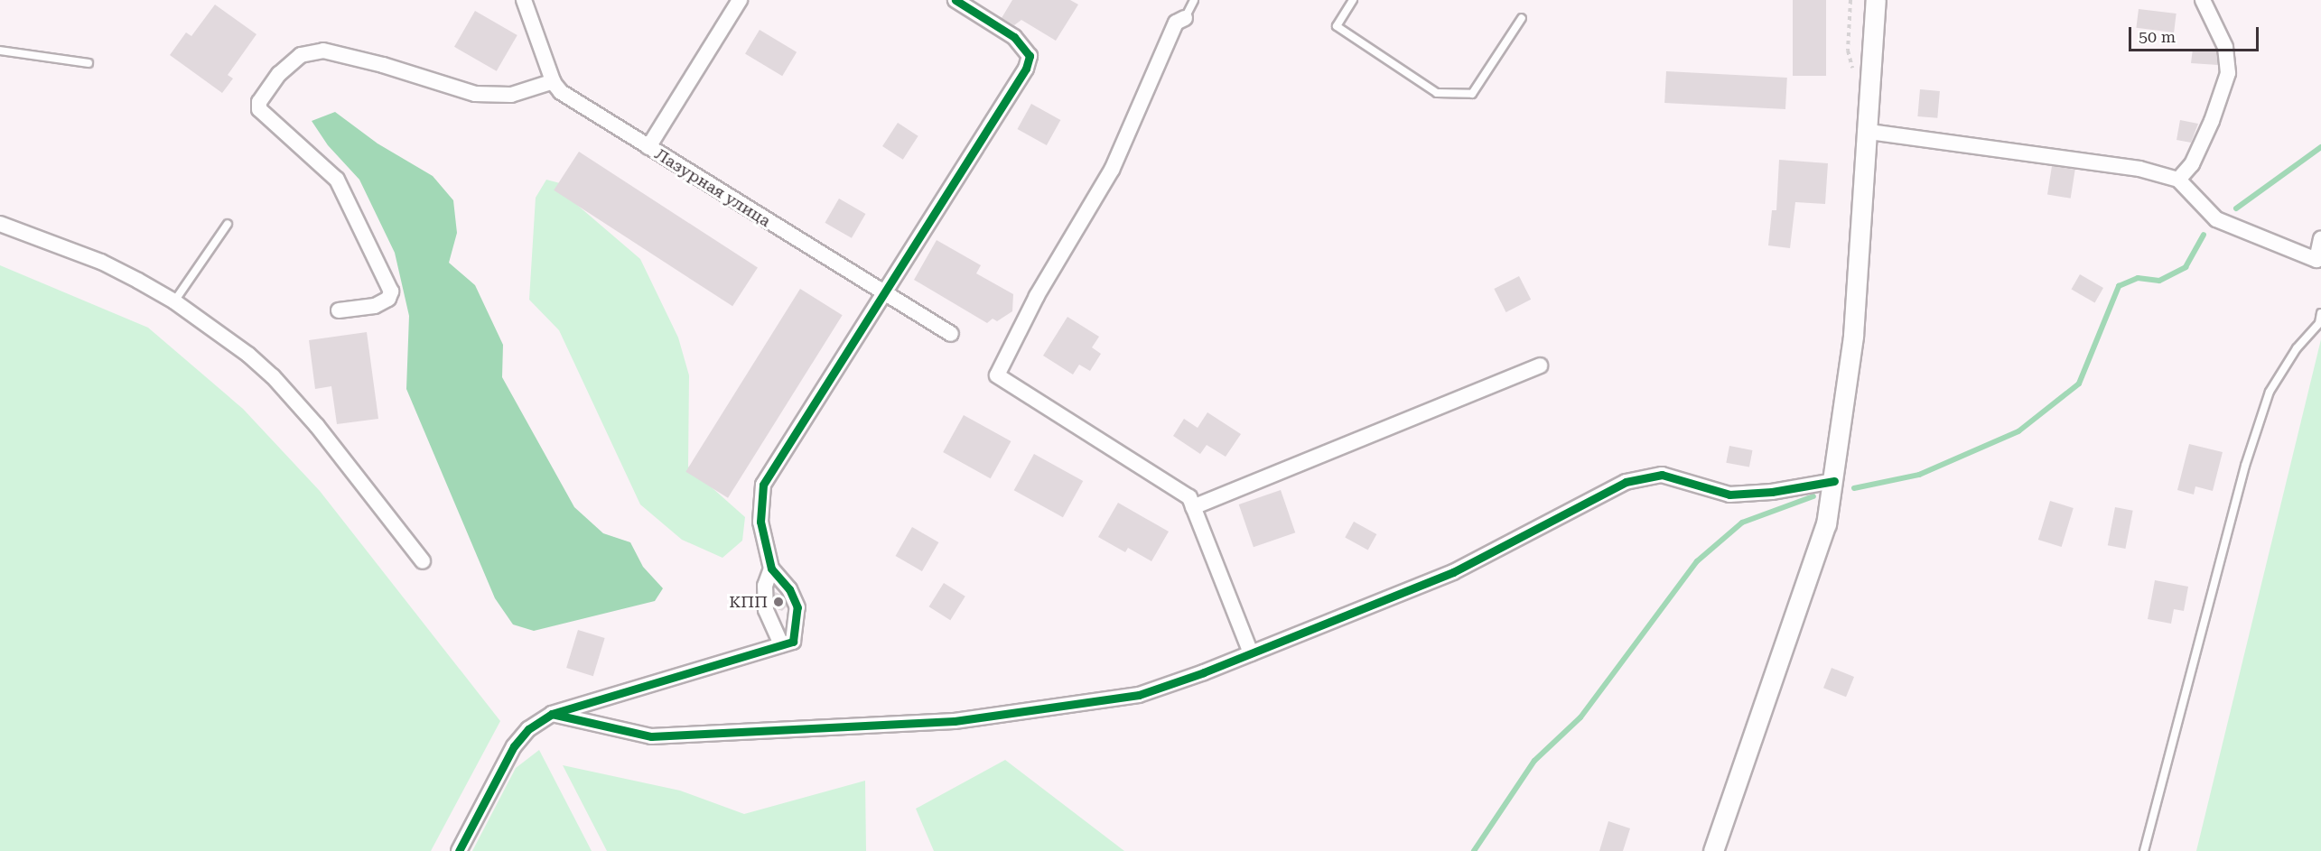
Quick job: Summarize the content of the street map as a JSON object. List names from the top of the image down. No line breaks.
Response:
{"streets":{"street":["Лазурная улица"]},"places":["КПП"],"scale_bar":"50 m"}
